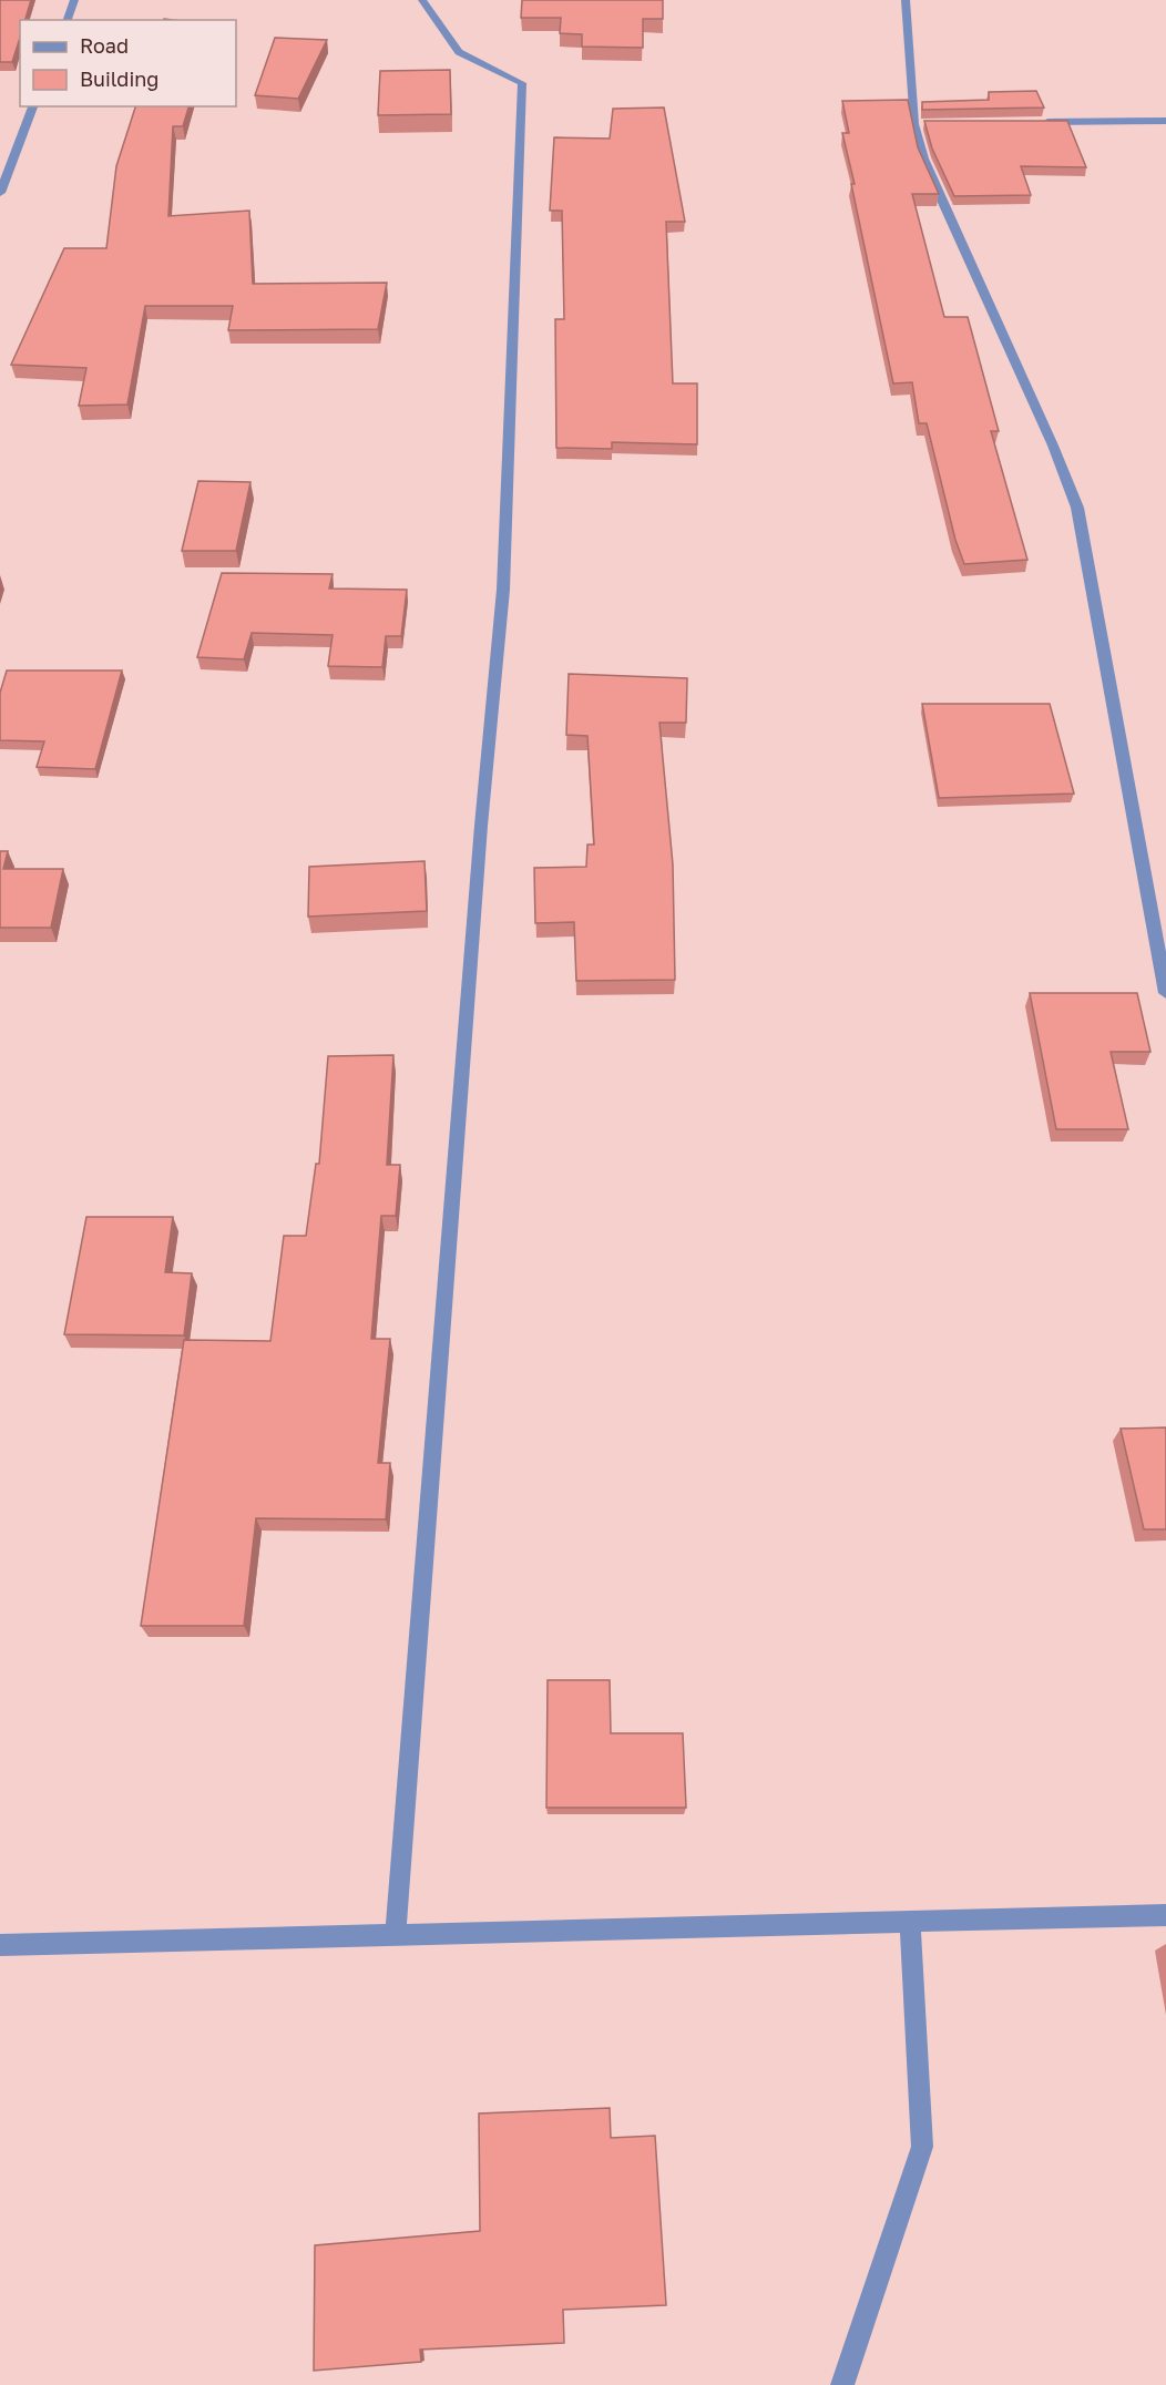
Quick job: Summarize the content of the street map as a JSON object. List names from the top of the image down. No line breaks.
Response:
{"legend":["Road","Building"]}
